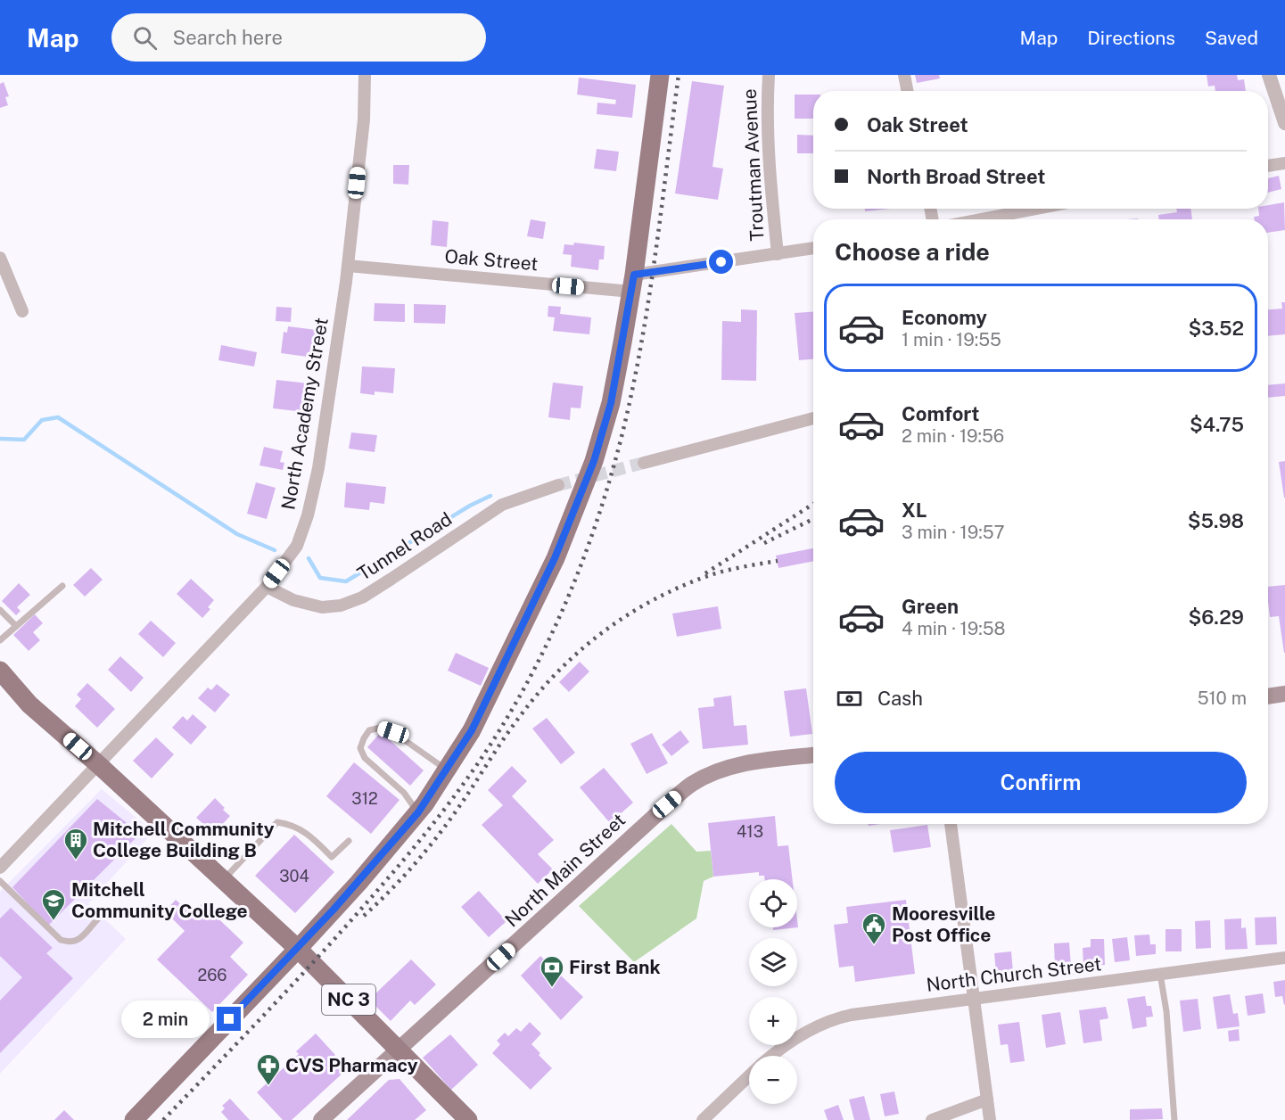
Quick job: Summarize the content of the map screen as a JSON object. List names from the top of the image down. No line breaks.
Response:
{"streets":{"main road":["North Main Street","NC 3"],"street":["Troutman Avenue","Oak Street","North Academy Street","Tunnel Road","North Church Street"]},"crossings":[["Troutman Avenue","Oak Street"],["Oak Street","North Academy Street"],["North Academy Street","Tunnel Road"],["North Academy Street","NC 3"],["North Main Street","NC 3"]],"places":{"building":["Mitchell Community College Building B"],"school or university":["Mitchell Community College"],"public building":["Mooresville Post Office"],"bank":["First Bank"],"pharmacy":["CVS Pharmacy"]},"house_numbers":["312","413","304","266"],"page":{"header":"Map","search":"Search here","nav":["Map","Directions","Saved"],"banner":["Oak Street","North Broad Street"],"heading":"Choose a ride","list":[{"name":"Economy","note":"1 min · 19:55","value":"$3.52"},{"name":"Comfort","note":"2 min · 19:56","value":"$4.75"},{"name":"XL","note":"3 min · 19:57","value":"$5.98"},{"name":"Green","note":"4 min · 19:58","value":"$6.29"}],"pay":["Cash","510 m"],"buttons":"Confirm","map_buttons":["+","−"],"bubble":"2 min"}}
